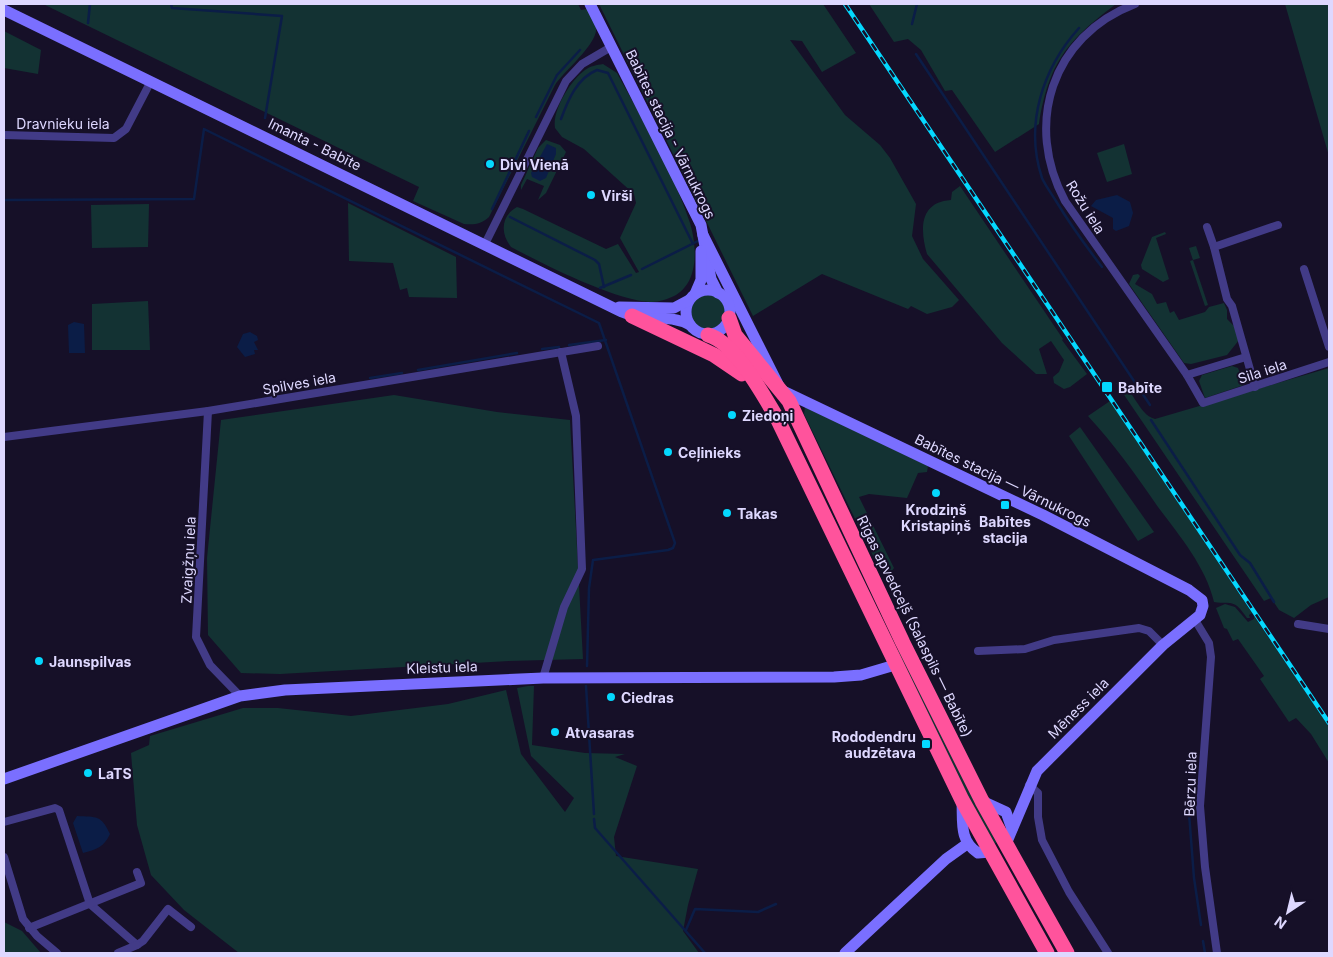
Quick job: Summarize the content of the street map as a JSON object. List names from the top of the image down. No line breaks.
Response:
{"streets":{"highway":["Rīgas apvedceļš (Salaspils — Babīte)"],"main road":["Babītes stacija - Vārnukrogs","Imanta - Babīte","Babītes stacija — Vārnukrogs","Kleistu iela","Mēness iela"],"street":["Dravnieku iela","Rožu iela","Sila iela","Spilves iela","Zvaigžņu iela","Bērzu iela"]},"crossings":[["Dravnieku iela","Imanta - Babīte"],["Babītes stacija - Vārnukrogs","Imanta - Babīte"],["Babītes stacija - Vārnukrogs","Rīgas apvedceļš (Salaspils — Babīte)"],["Imanta - Babīte","Rīgas apvedceļš (Salaspils — Babīte)"],["Rožu iela","Sila iela"],["Spilves iela","Zvaigžņu iela"],["Babītes stacija — Vārnukrogs","Rīgas apvedceļš (Salaspils — Babīte)"],["Babītes stacija — Vārnukrogs","Mēness iela"],["Zvaigžņu iela","Kleistu iela"],["Rīgas apvedceļš (Salaspils — Babīte)","Mēness iela"],["Mēness iela","Bērzu iela"]],"places":{"other":["Divi Vienā","Virši","Ziedoņi","Ceļinieks","Krodziņš Kristapiņš","Takas","Jaunspilvas","Ciedras","Atvasaras","LaTS"],"transit":["Babīte","Babītes stacija","Rododendru audzētava"]},"north":"bottom left"}
